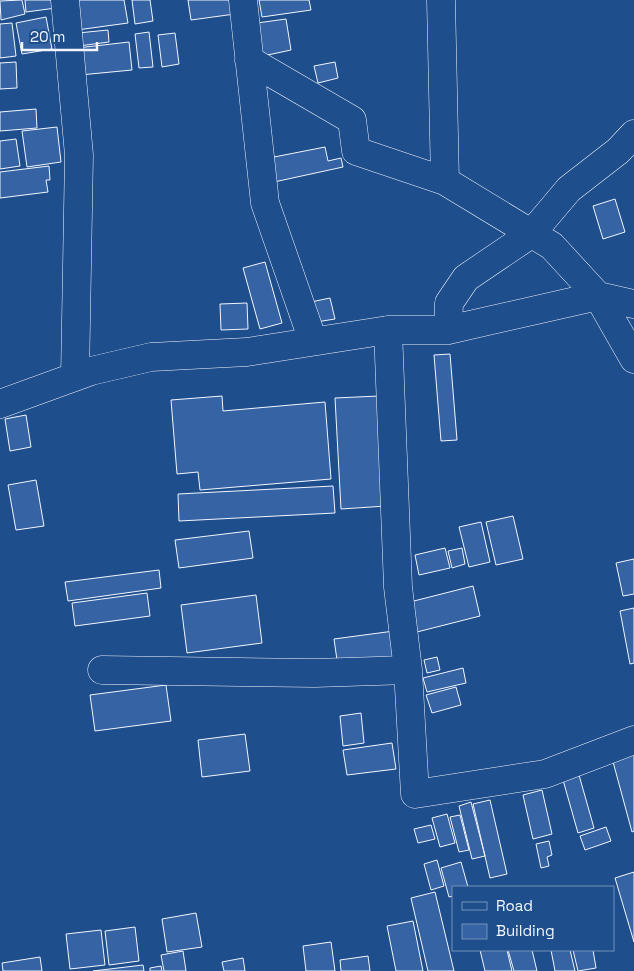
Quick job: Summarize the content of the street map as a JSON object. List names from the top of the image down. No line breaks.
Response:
{"legend":["Road","Building"],"scale_bar":"20 m"}
